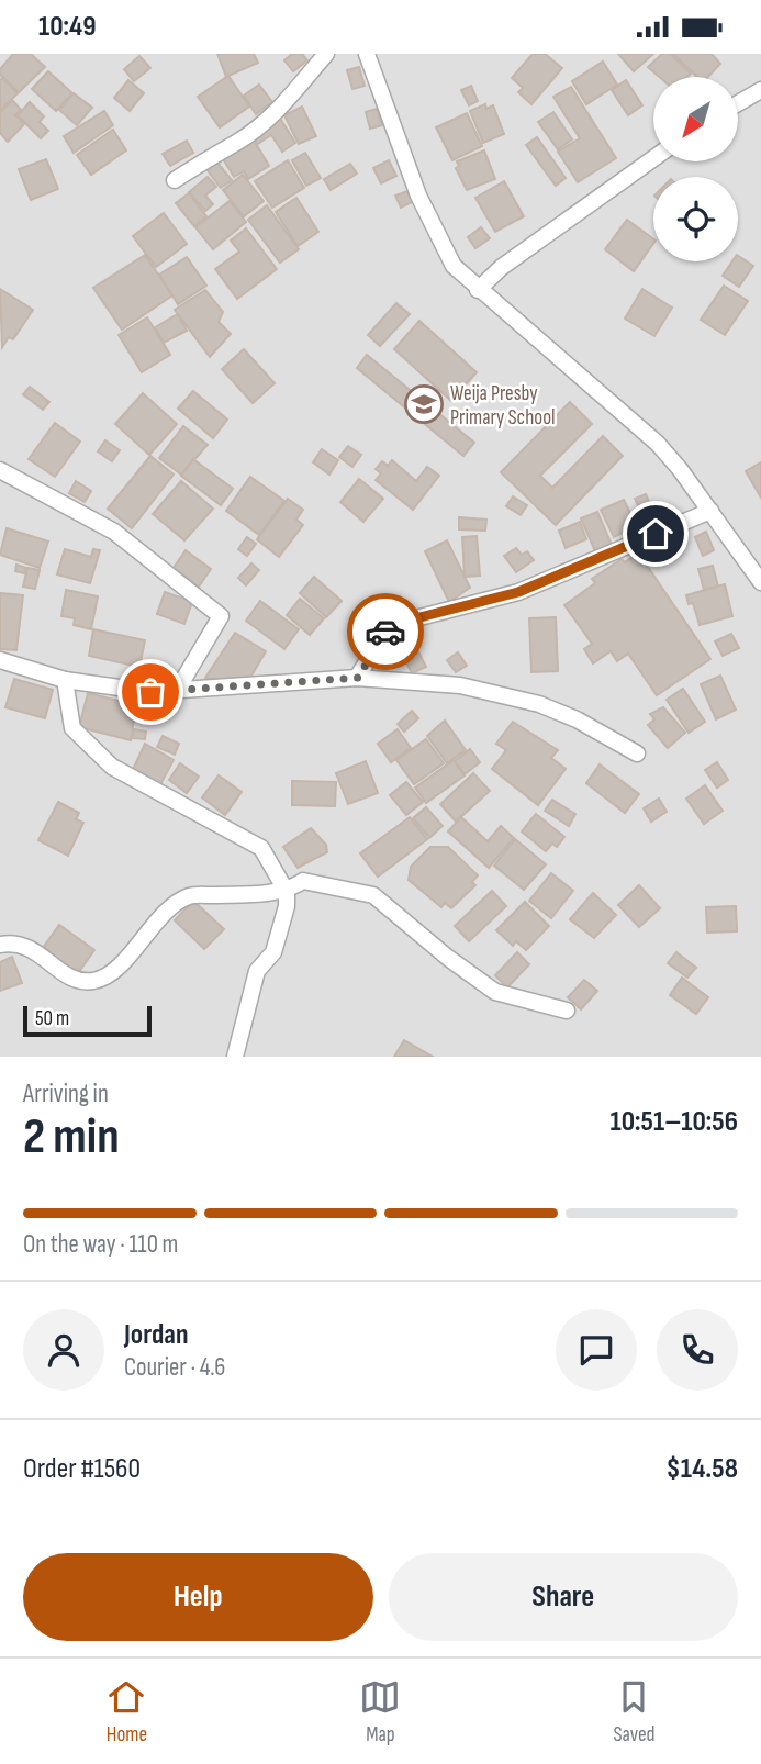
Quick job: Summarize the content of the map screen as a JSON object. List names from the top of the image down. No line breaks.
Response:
{"places":{"school or university":["Weija Presby Primary School"]},"scale_bar":"50 m","north":"bottom left","page":{"status":"10:49","scale":"50 m","heading":["2 min","Arriving in","10:51–10:56"],"panel":["Jordan","Courier · 4.6","Order #1560","$14.58"],"bar":"On the way · 110 m","buttons":["Help","Share"],"tabs":["Home","Map","Saved"]}}
